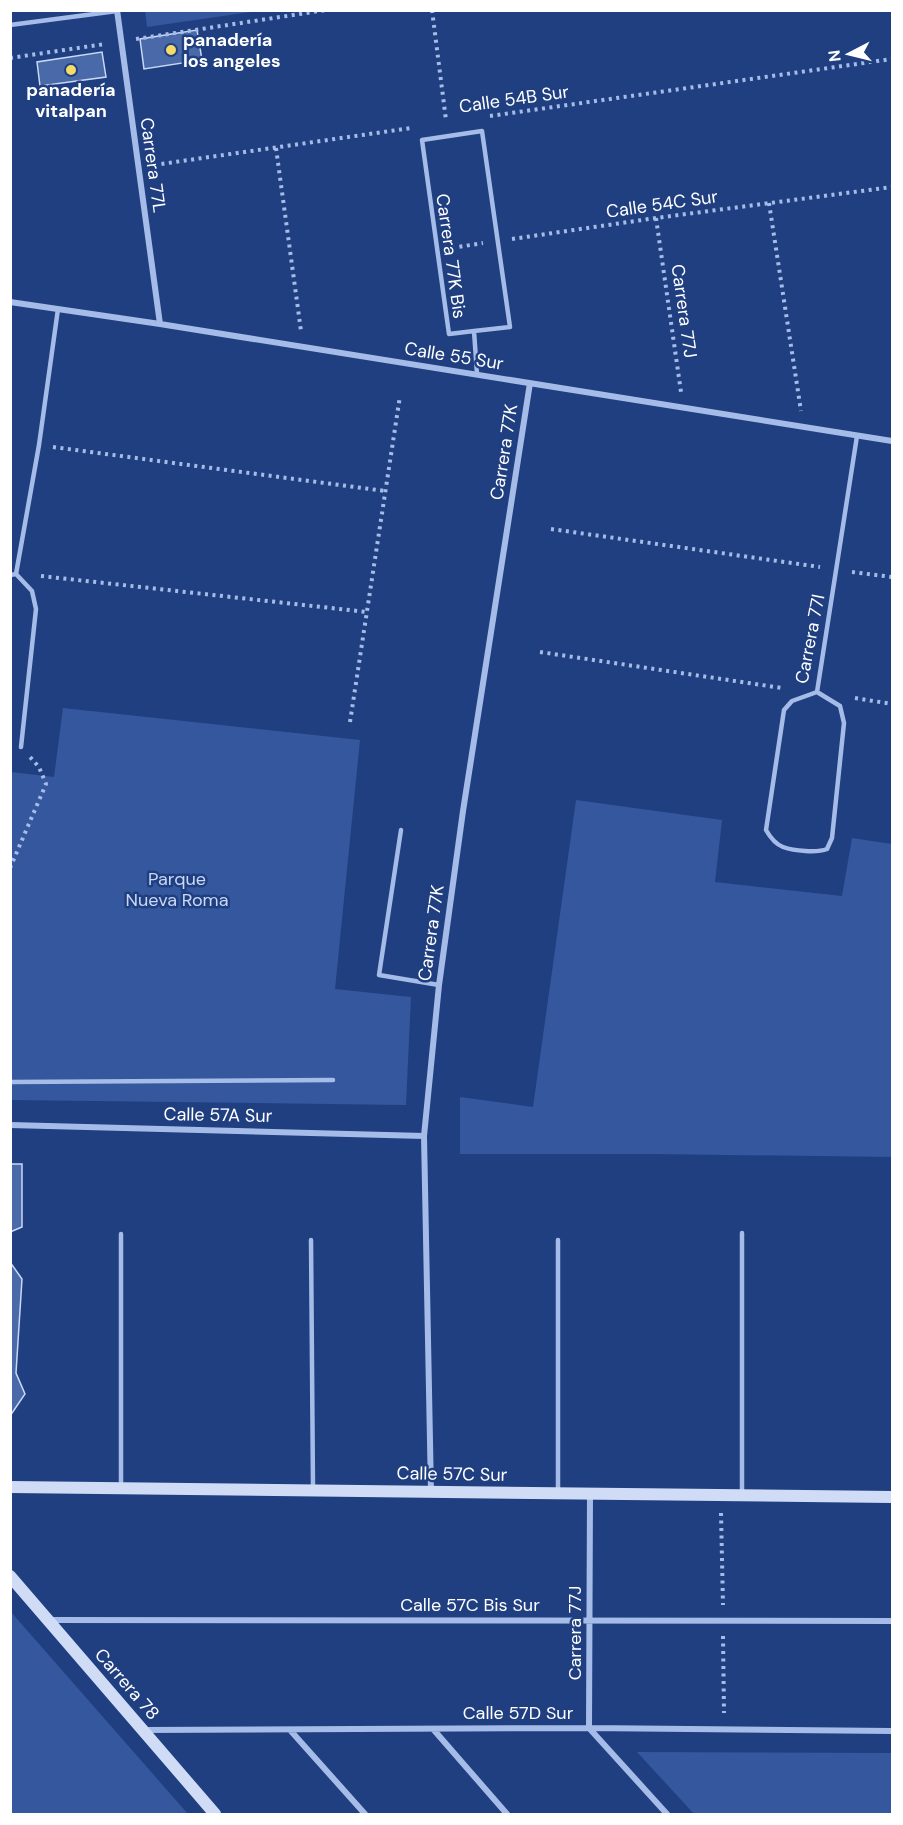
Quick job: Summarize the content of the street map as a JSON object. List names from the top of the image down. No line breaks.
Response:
{"streets":{"street":["Carrera 77L","Carrera 77J","Calle 55 Sur","Carrera 77K","Calle 57A Sur","Calle 57C Sur","Calle 57C Bis Sur","Carrera 78","Calle 57D Sur"],"lane":["Carrera 77K Bis","Carrera 77I"],"path":["Calle 54B Sur","Calle 54C Sur"]},"crossings":[["Carrera 77L","Calle 55 Sur"],["Calle 54C Sur","Carrera 77K Bis"],["Calle 54C Sur","Carrera 77J"],["Carrera 77K Bis","Calle 55 Sur"],["Carrera 77J","Calle 55 Sur"],["Carrera 77J","Calle 57C Sur"],["Carrera 77J","Calle 57C Bis Sur"],["Carrera 77J","Calle 57D Sur"],["Calle 55 Sur","Carrera 77K"],["Calle 55 Sur","Carrera 77I"],["Carrera 77K","Calle 57A Sur"],["Carrera 77K","Calle 57C Sur"],["Calle 57C Bis Sur","Carrera 78"],["Carrera 78","Calle 57D Sur"]],"parks":["Parque Nueva Roma"],"places":["panadería los angeles","panadería vitalpan"],"north":"left"}
